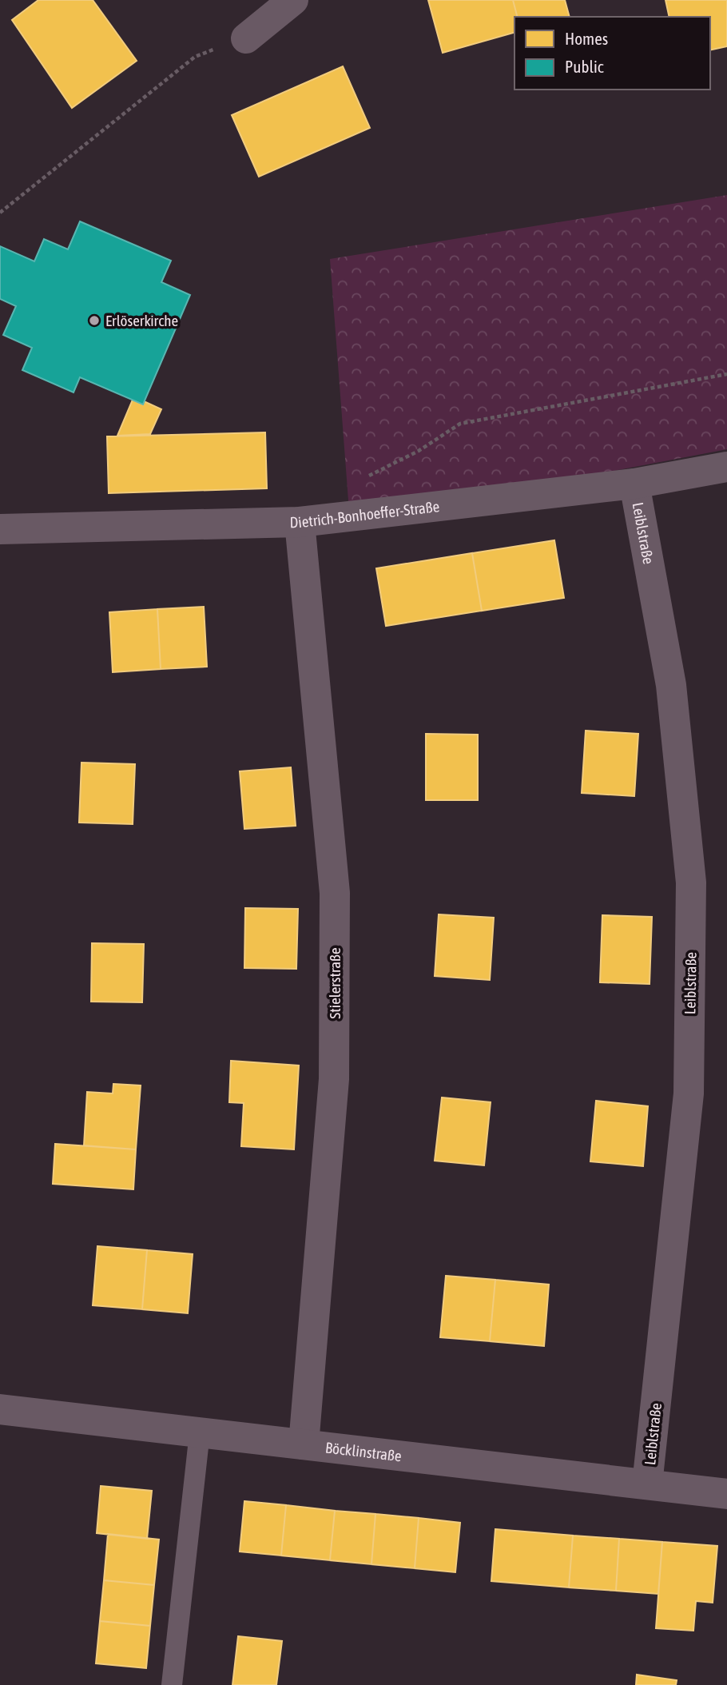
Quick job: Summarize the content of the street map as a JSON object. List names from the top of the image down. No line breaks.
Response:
{"streets":{"street":["Dietrich-Bonhoeffer-Straße","Leiblstraße","Stielerstraße","Böcklinstraße"]},"crossings":[["Dietrich-Bonhoeffer-Straße","Leiblstraße"],["Dietrich-Bonhoeffer-Straße","Stielerstraße"],["Leiblstraße","Böcklinstraße"],["Stielerstraße","Böcklinstraße"]],"places":["Erlöserkirche"],"legend":["Homes","Public"]}
